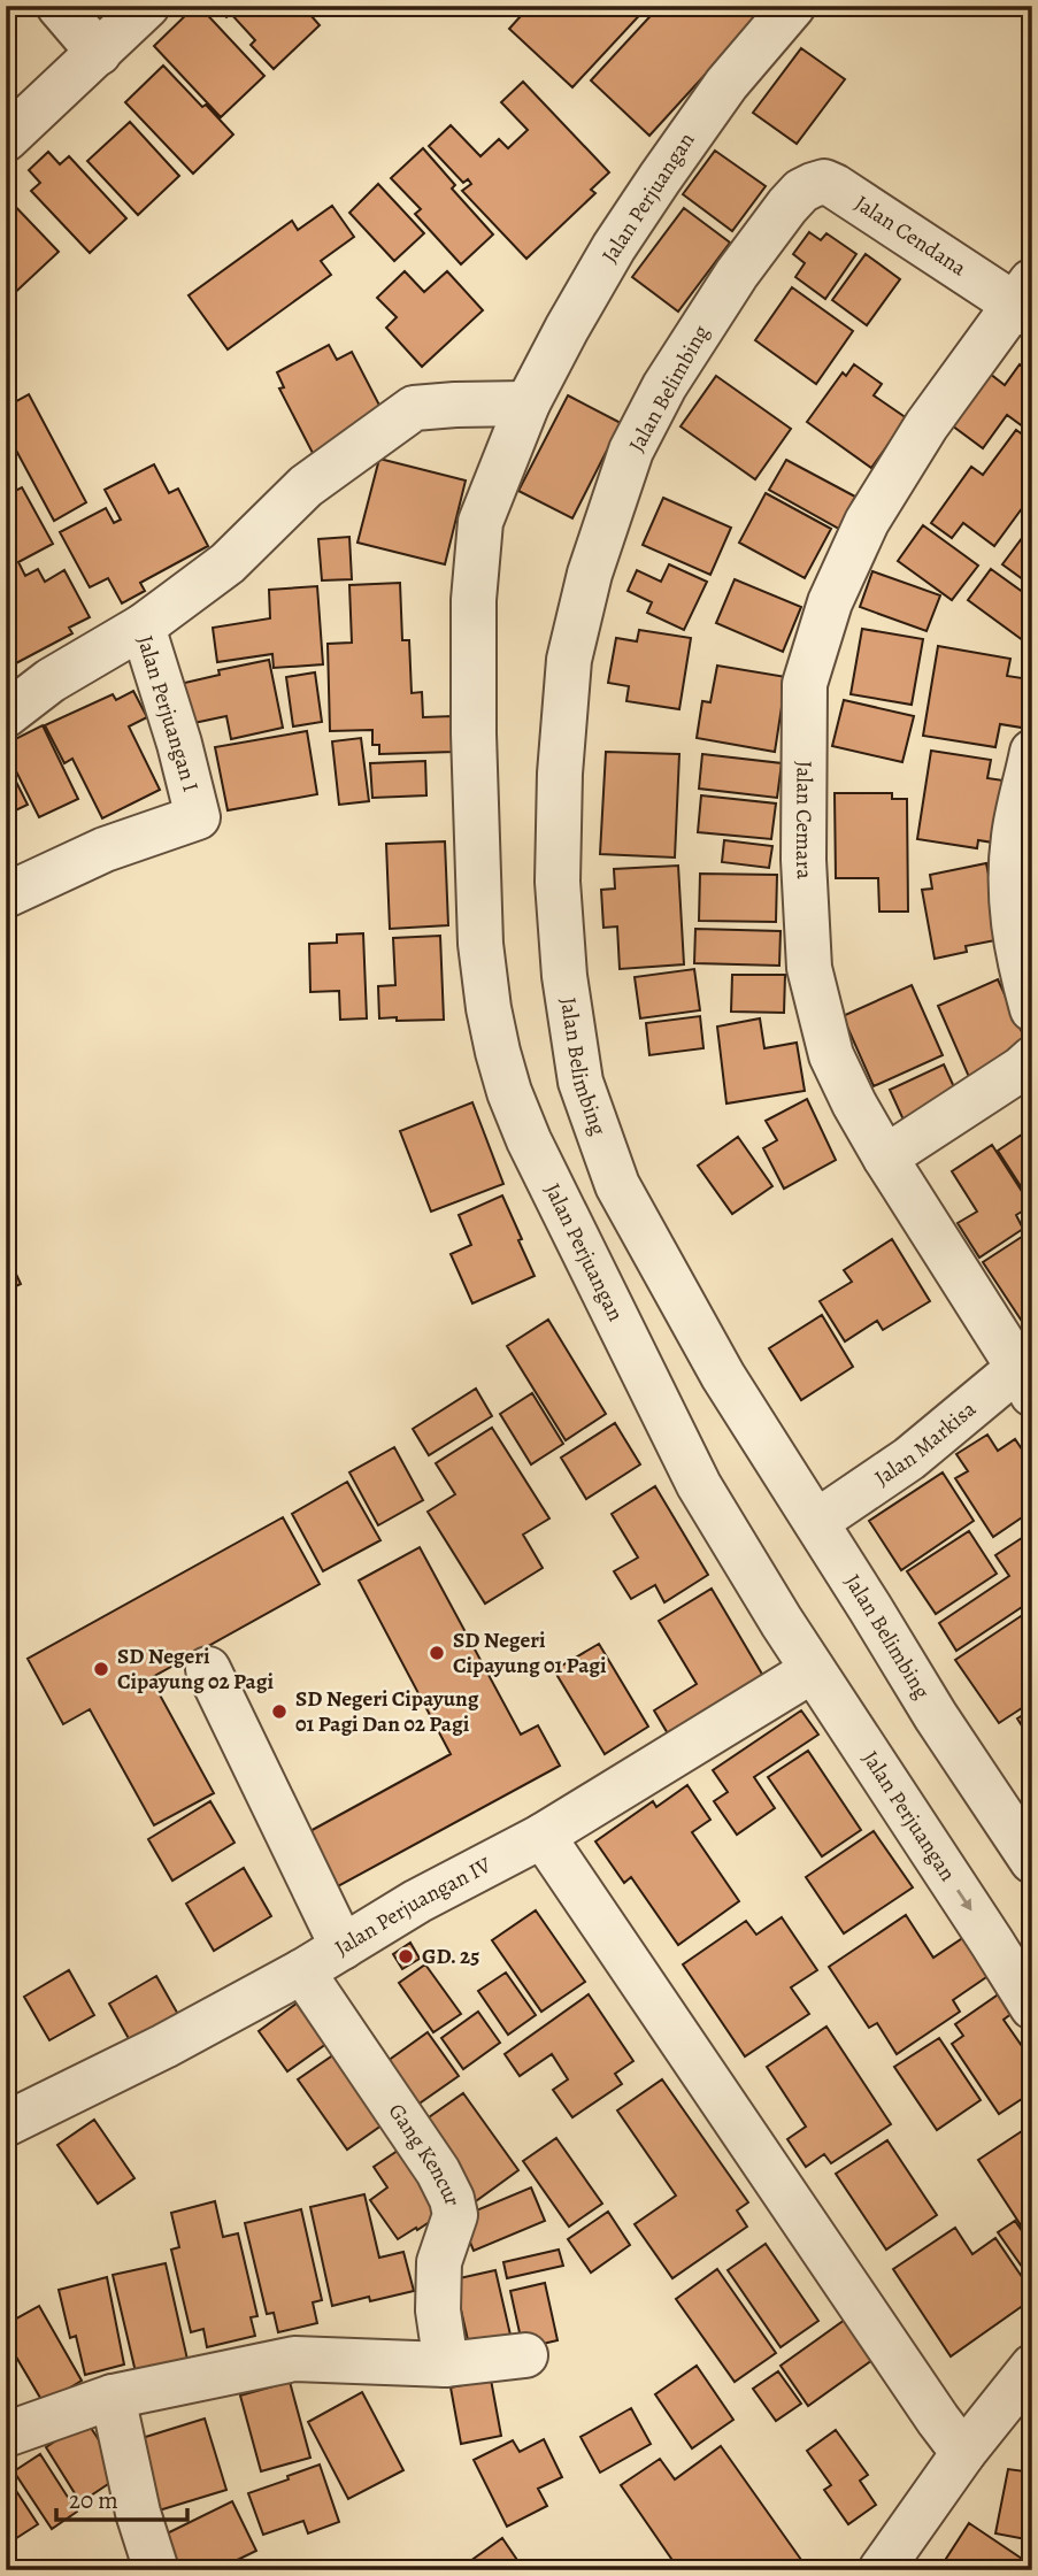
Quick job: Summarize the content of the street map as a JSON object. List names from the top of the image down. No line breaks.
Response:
{"streets":{"street":["Jalan Perjuangan","Jalan Cendana","Jalan Belimbing","Jalan Perjuangan I","Jalan Cemara","Jalan Markisa","Jalan Perjuangan IV","Gang Kencur"]},"crossings":[["Jalan Perjuangan","Jalan Perjuangan IV"],["Jalan Cendana","Jalan Belimbing"],["Jalan Cendana","Jalan Cemara"],["Jalan Belimbing","Jalan Markisa"],["Jalan Cemara","Jalan Markisa"],["Jalan Perjuangan IV","Gang Kencur"]],"places":["SD Negeri Cipayung 01 Pagi","SD Negeri Cipayung 02 Pagi","SD Negeri Cipayung 01 Pagi Dan 02 Pagi","GD. 25"],"scale_bar":"20 m"}
